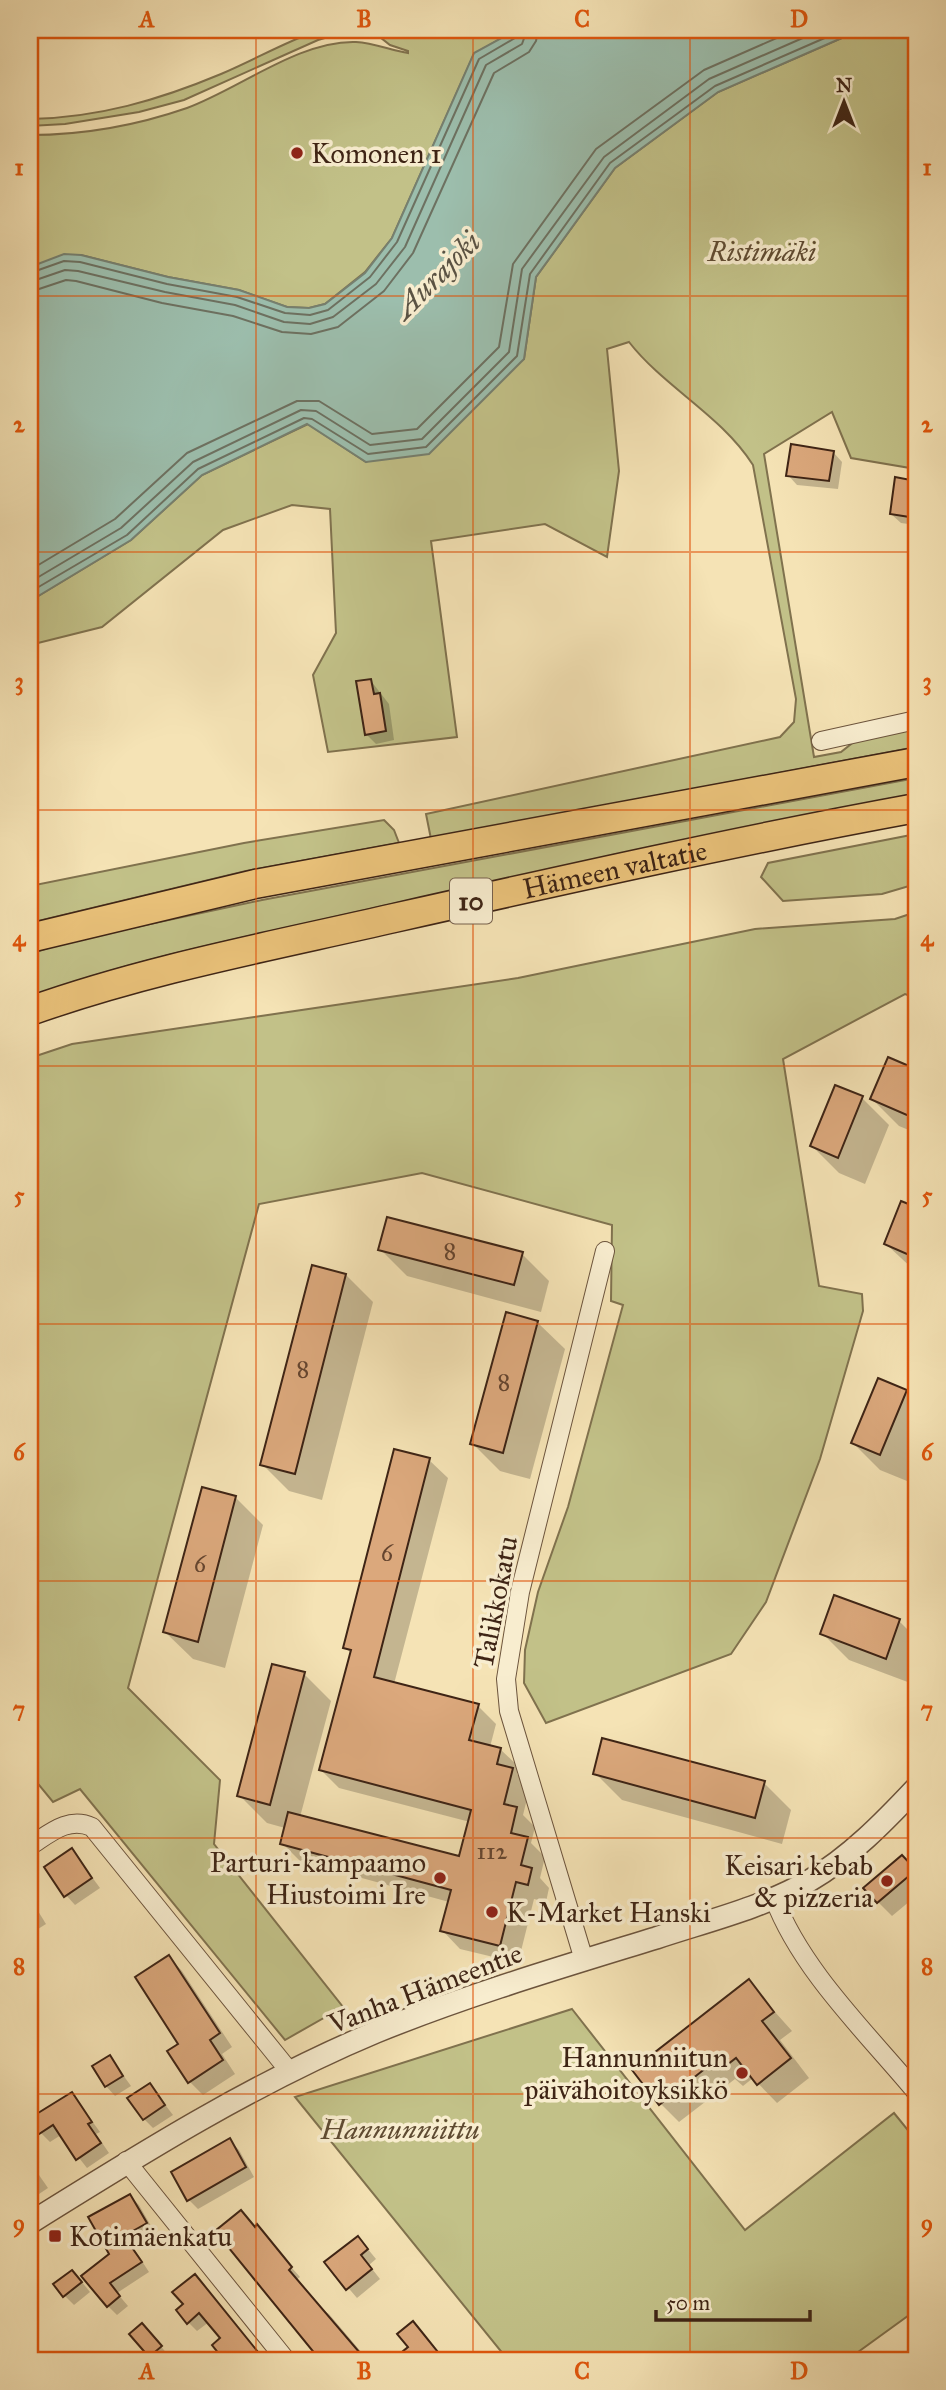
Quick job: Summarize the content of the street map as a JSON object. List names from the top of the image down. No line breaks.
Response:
{"streets":{"highway":["Hämeen valtatie","10"],"street":["Talikkokatu","Vanha Hämeentie"]},"crossings":[["Talikkokatu","Vanha Hämeentie"]],"water":["Aurajoki"],"parks":["Ristimäki","Hannunniittu"],"places":{"other":["Komonen 1","Parturi-kampaamo Hiustoimi Ire","Keisari kebab & pizzeria","K-Market Hanski","Hannunniitun päivähoitoyksikkö"],"transit":["Kotimäenkatu"]},"house_numbers":["8","8","8","6","6","112"],"scale_bar":"50 m","north":"top","grid":{"columns":["A","B","C","D"],"rows":["1","2","3","4","5","6","7","8","9"]}}
